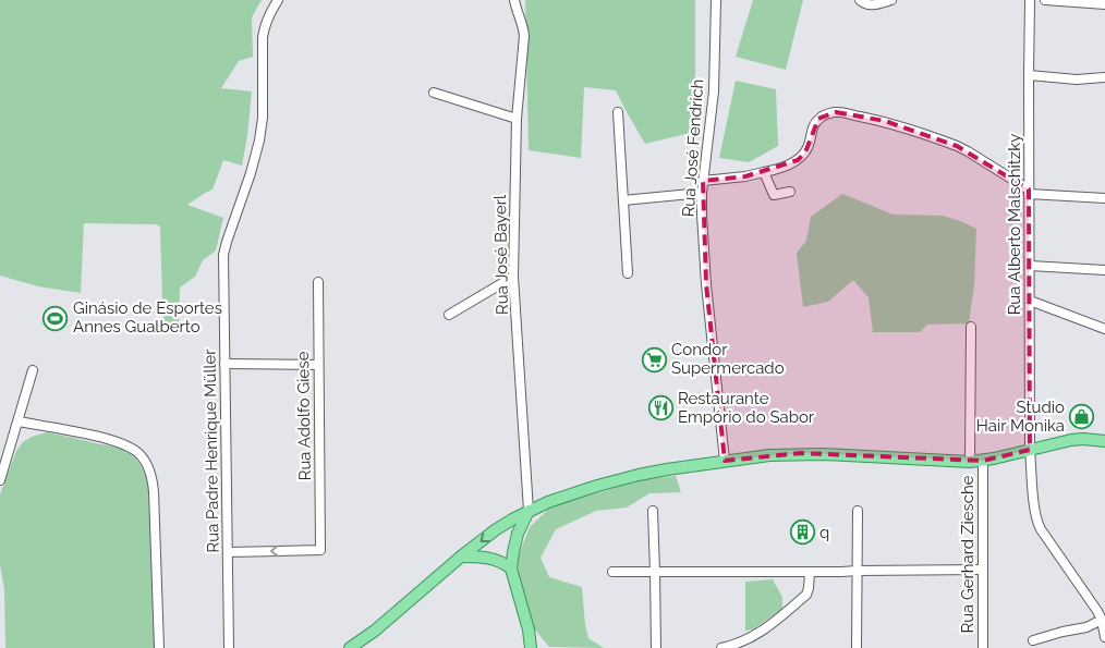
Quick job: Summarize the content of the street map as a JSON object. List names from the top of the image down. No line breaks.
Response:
{"streets":{"street":["Rua José Fendrich","Rua Alberto Malschitzky","Rua José Bayerl","Rua Adolfo Giese","Rua Padre Henrique Müller","Rua Gerhard Ziesche"]},"crossings":[["Rua Adolfo Giese","Rua Padre Henrique Müller"]],"places":{"sports":["Ginásio de Esportes Annes Gualberto"],"supermarket":["Condor Supermercado"],"restaurant":["Restaurante Empório do Sabor"],"shop":["Studio Hair Monika"],"building":["q"]}}
